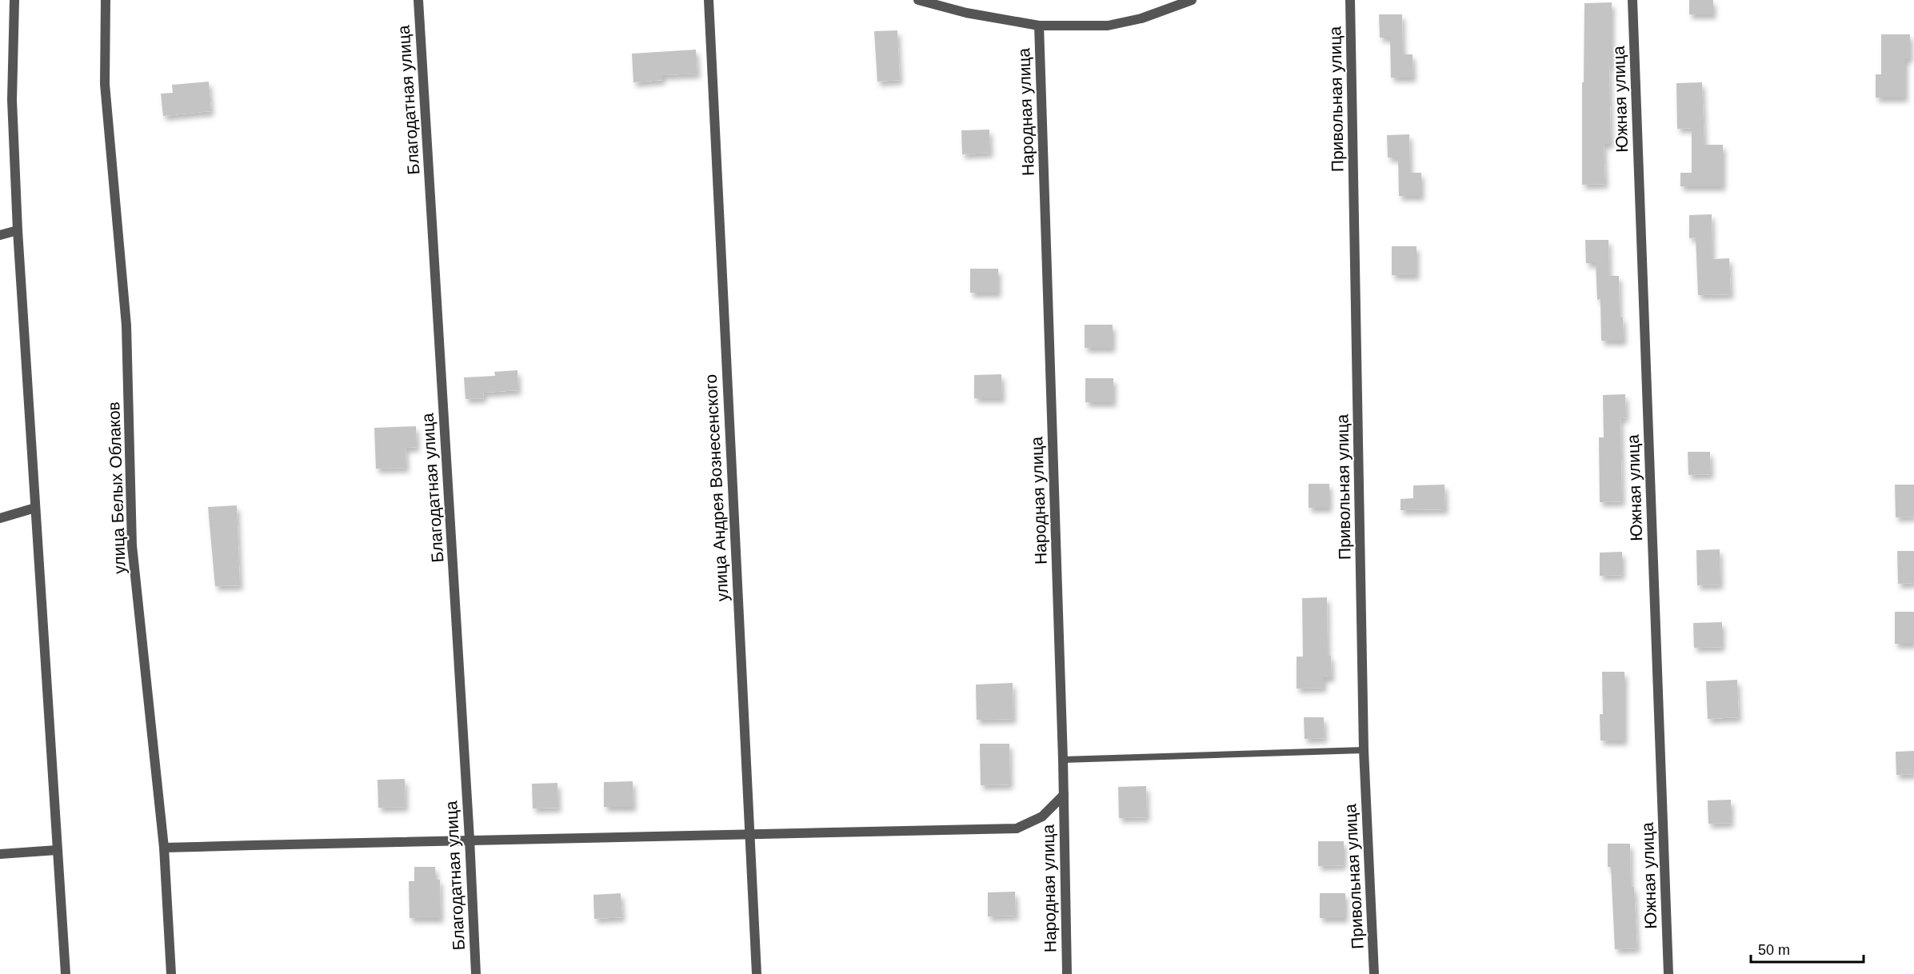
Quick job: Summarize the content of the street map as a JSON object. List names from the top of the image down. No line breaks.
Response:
{"streets":{"street":["Привольная улица","Южная улица","Благодатная улица","Народная улица","улица Белых Облаков","улица Андрея Вознесенского"]},"scale_bar":"50 m"}
